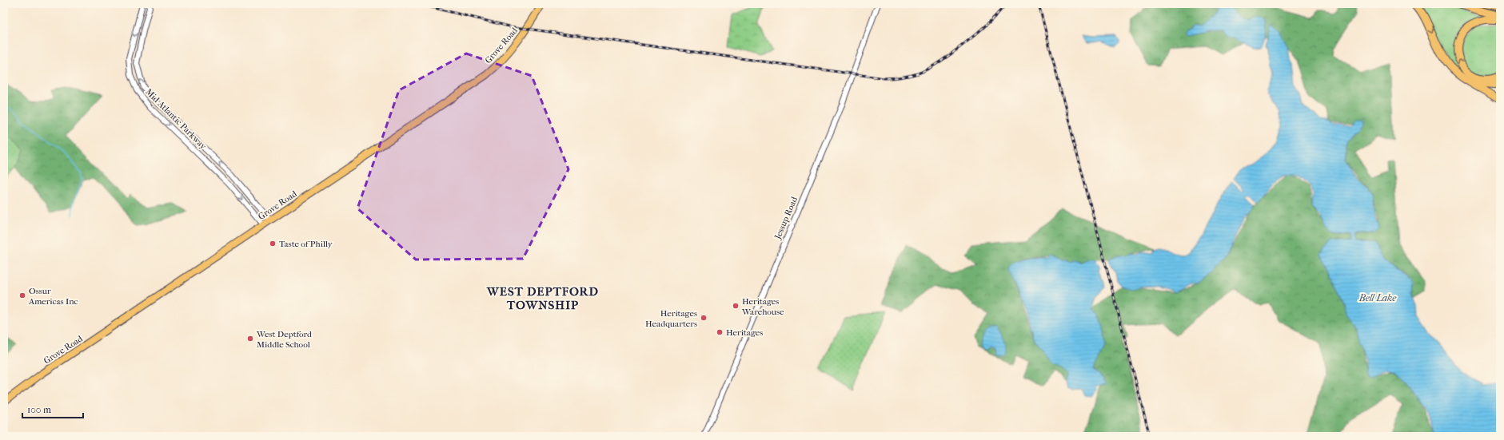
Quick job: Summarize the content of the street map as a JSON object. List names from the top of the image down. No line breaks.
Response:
{"streets":{"main road":["Grove Road"],"street":["Mid Atlantic Parkway","Jessup Road"]},"crossings":[["Grove Road","Mid Atlantic Parkway"]],"districts":["WEST DEPTFORD TOWNSHIP"],"water":["Bell Lake"],"places":["Taste of Philly","Ossur Americas Inc","Heritages Warehouse","Heritages Headquarters","Heritages","West Deptford Middle School"],"scale_bar":"100 m"}
